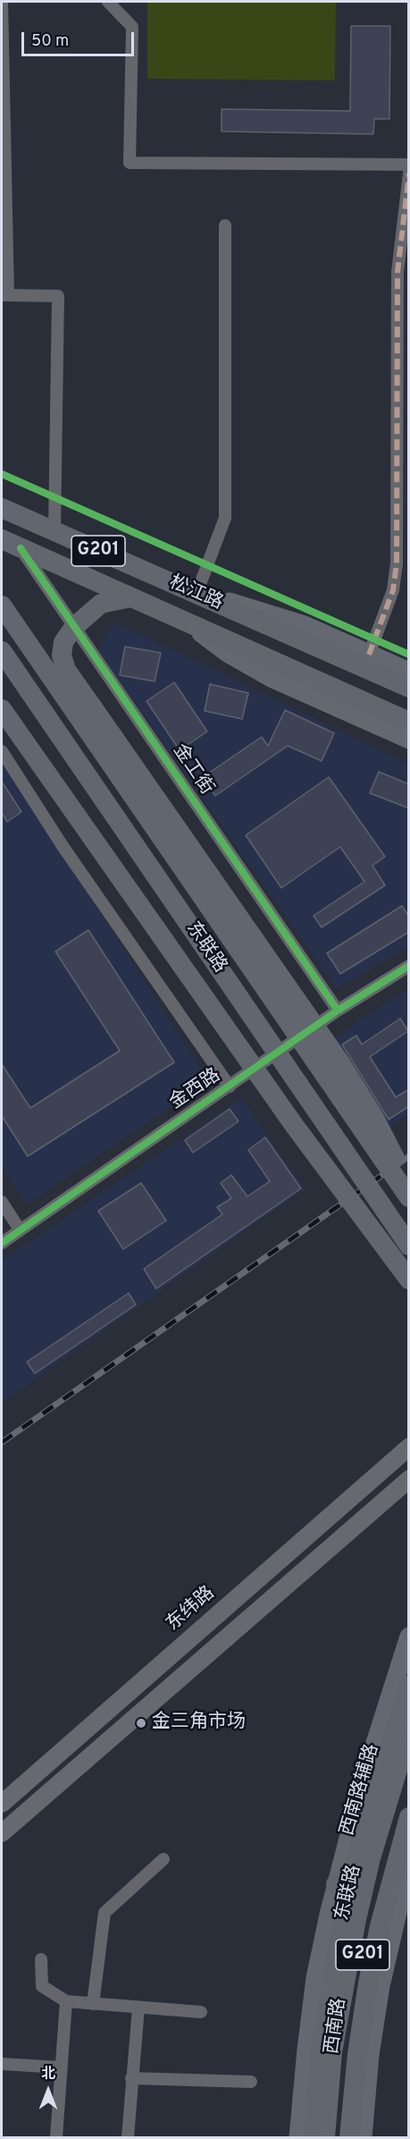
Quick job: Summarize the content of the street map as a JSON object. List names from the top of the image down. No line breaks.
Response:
{"streets":{"highway":["G201","松江路","东联路","西南路"],"main road":["东纬路","西南路辅路"],"street":["金工街","金西路"]},"crossings":[["松江路","金工街"],["金工街","金西路"]],"places":["金三角市场"],"scale_bar":"50 m","north":"top"}
